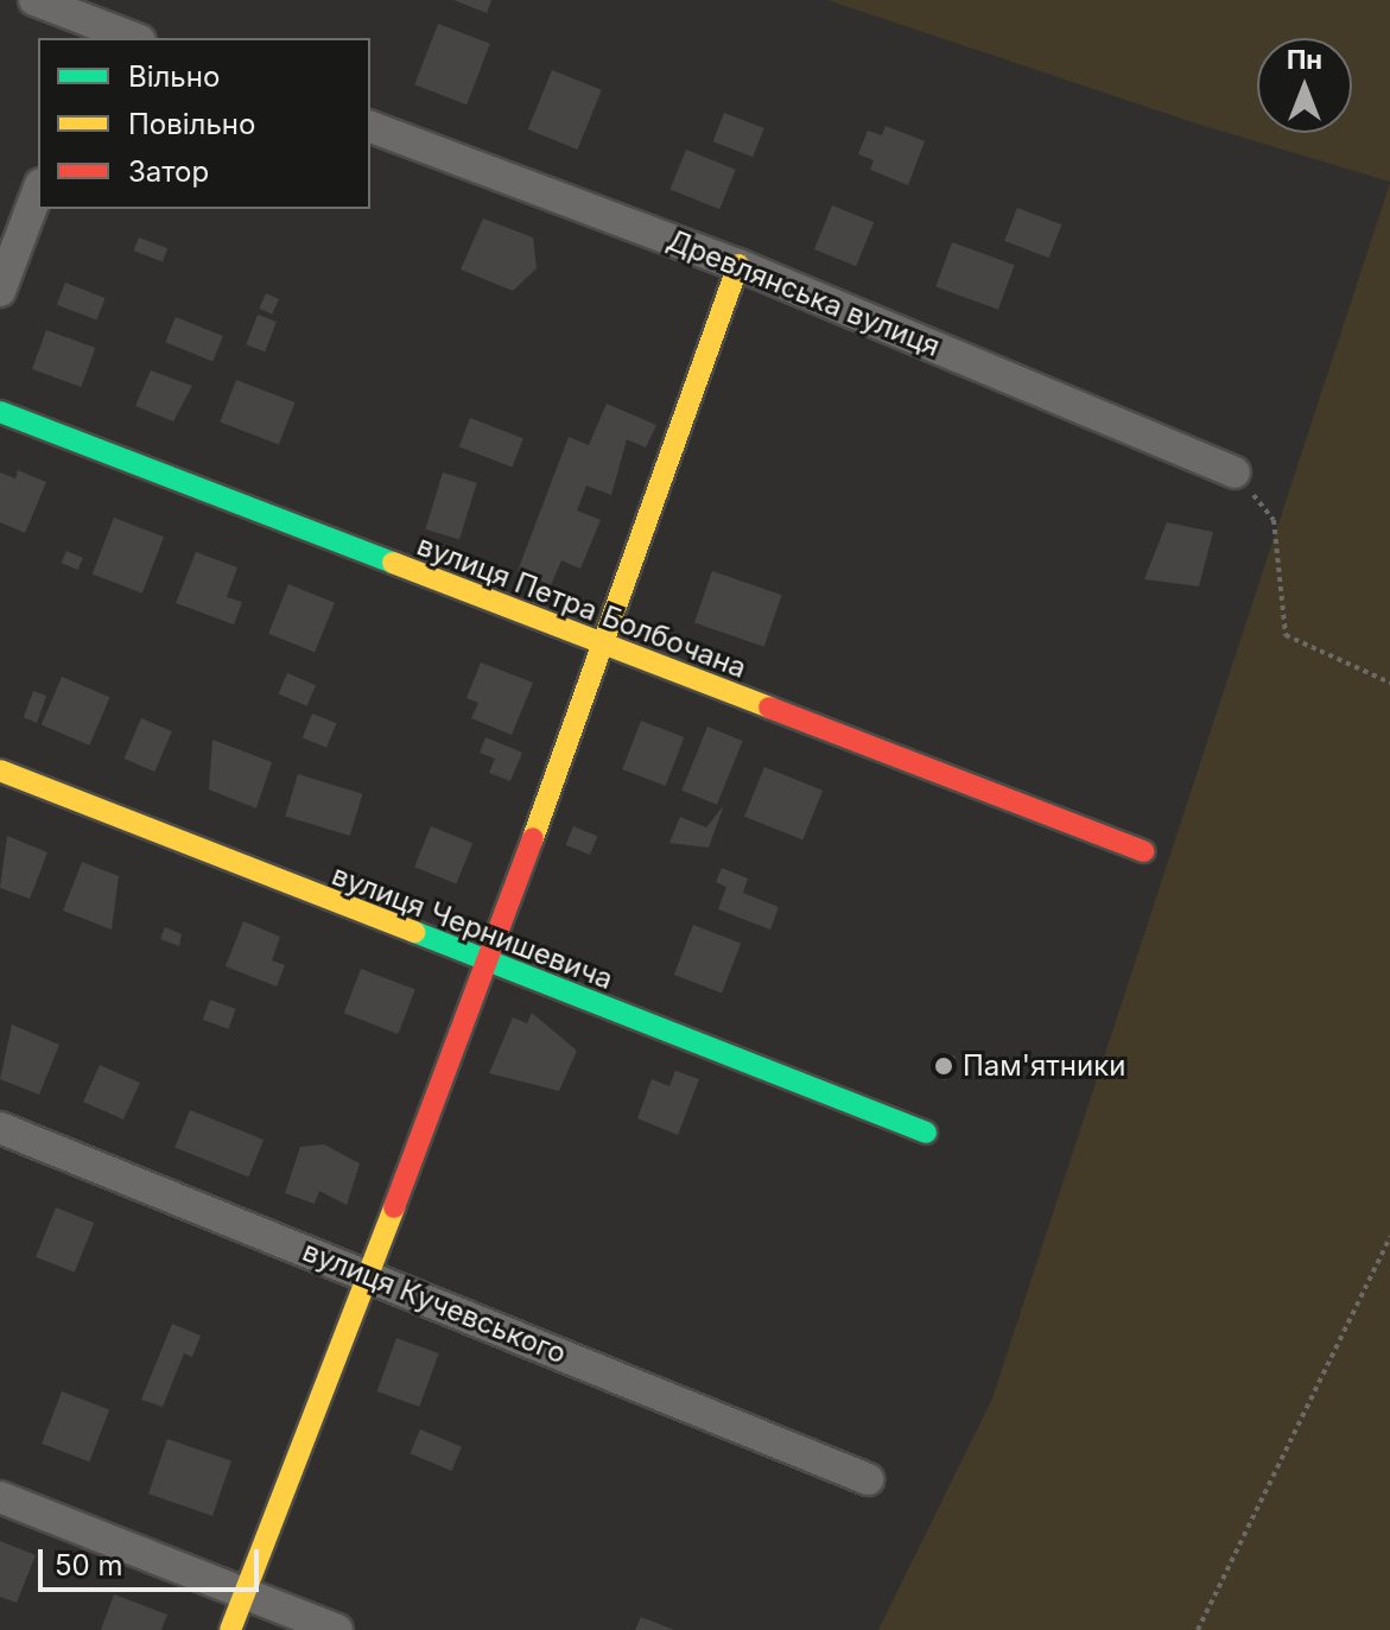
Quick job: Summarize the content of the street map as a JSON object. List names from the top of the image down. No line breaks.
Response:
{"streets":{"street":["Древлянська вулиця","вулиця Петра Болбочана","вулиця Чернишевича","вулиця Кучевського"]},"places":["Пам'ятники"],"legend":["Вільно","Повільно","Затор"],"scale_bar":"50 m","north":"top"}
